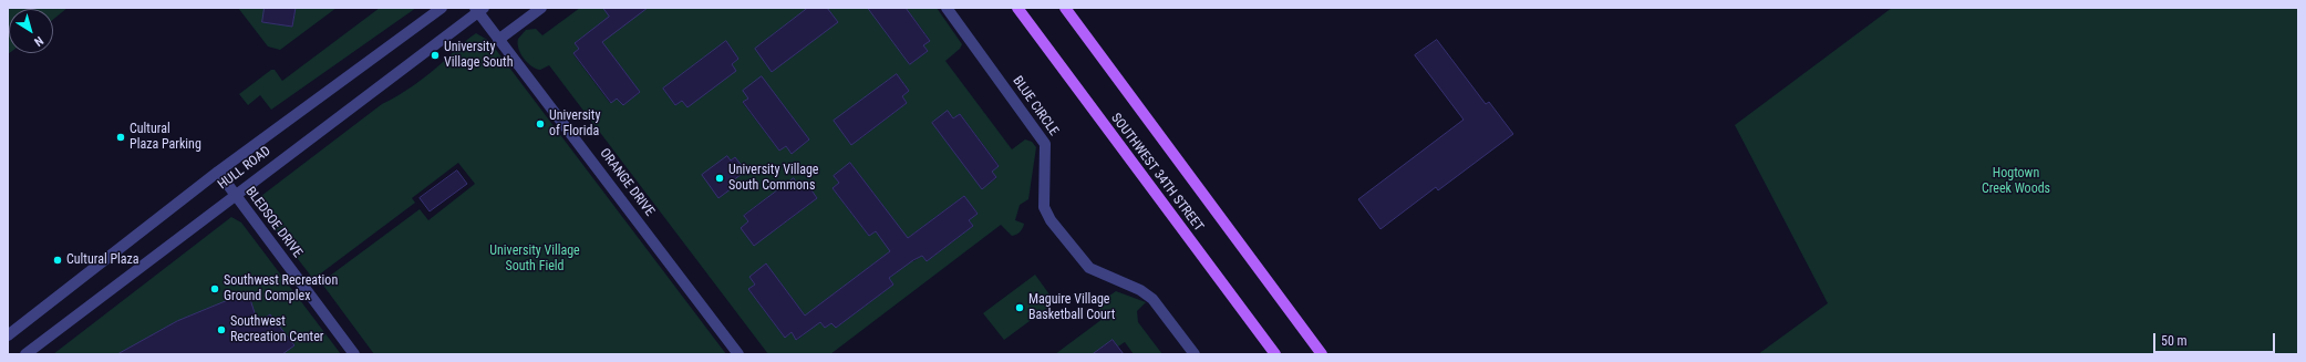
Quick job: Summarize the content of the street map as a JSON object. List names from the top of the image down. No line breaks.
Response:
{"streets":{"main road":["SOUTHWEST 34TH STREET"],"street":["BLUE CIRCLE","HULL ROAD","ORANGE DRIVE","BLEDSOE DRIVE"]},"crossings":[["HULL ROAD","ORANGE DRIVE"],["HULL ROAD","BLEDSOE DRIVE"]],"parks":["Hogtown Creek Woods","University Village South Field"],"places":["University Village South","University of Florida","Cultural Plaza Parking","University Village South Commons","Cultural Plaza","Southwest Recreation Ground Complex","Maguire Village Basketball Court","Southwest Recreation Center"],"scale_bar":"50 m","north":"bottom right"}
